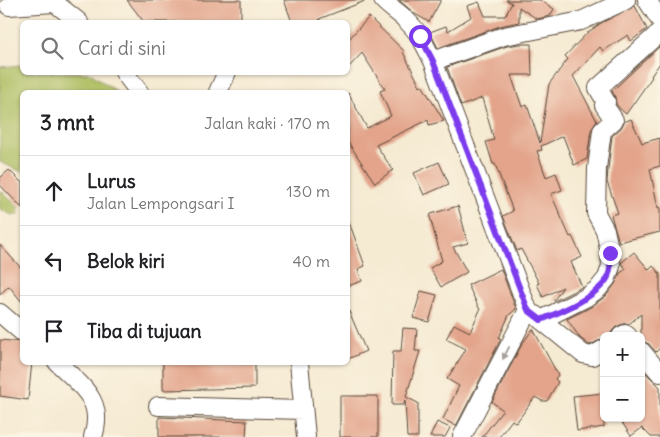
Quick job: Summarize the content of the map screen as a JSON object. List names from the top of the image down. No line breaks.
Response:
{"page":{"search":"Cari di sini","heading":["3 mnt","Jalan kaki · 170 m"],"list":[["Lurus","Jalan Lempongsari I","130 m"],["Belok kiri","40 m"],"Tiba di tujuan"],"map_buttons":["+","−"]}}
